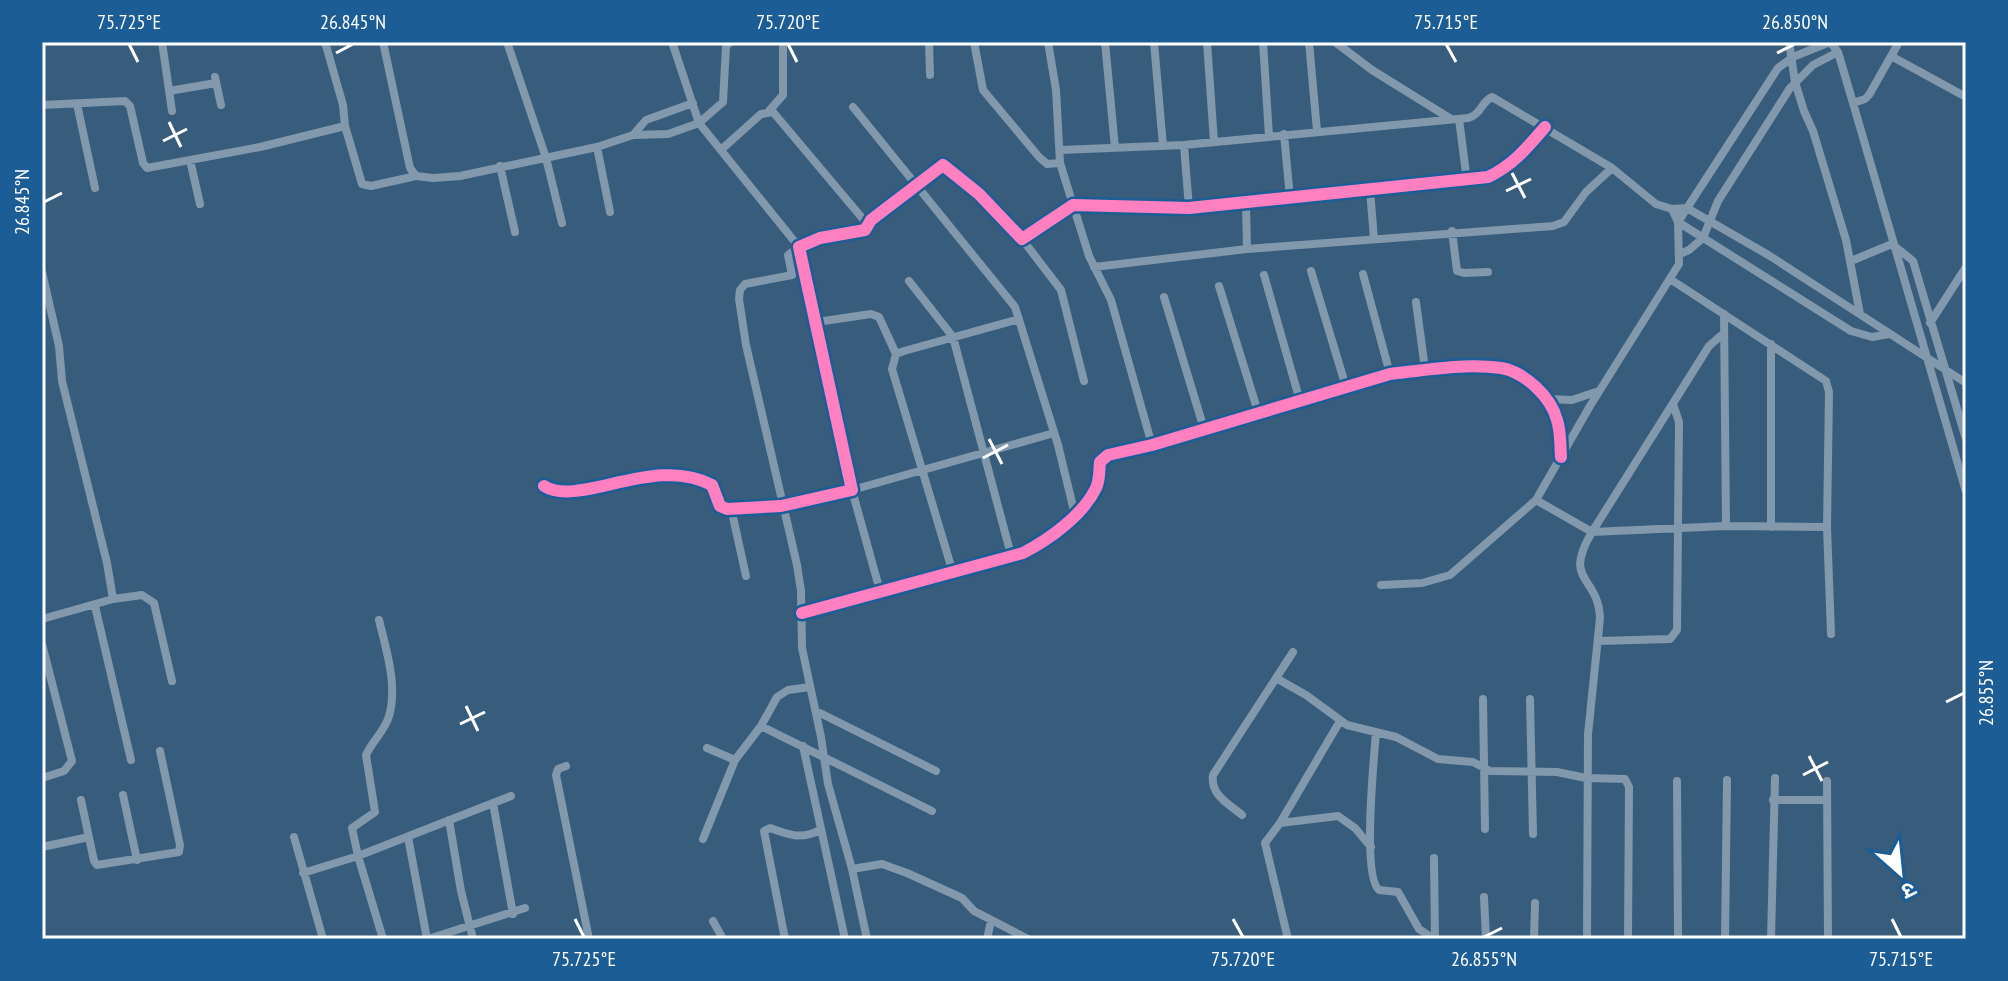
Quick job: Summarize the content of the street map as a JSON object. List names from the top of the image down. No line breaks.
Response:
{"north":"bottom right","coordinates":["75.725°E","26.845°N","75.720°E","75.715°E","26.850°N","26.855°N"]}
